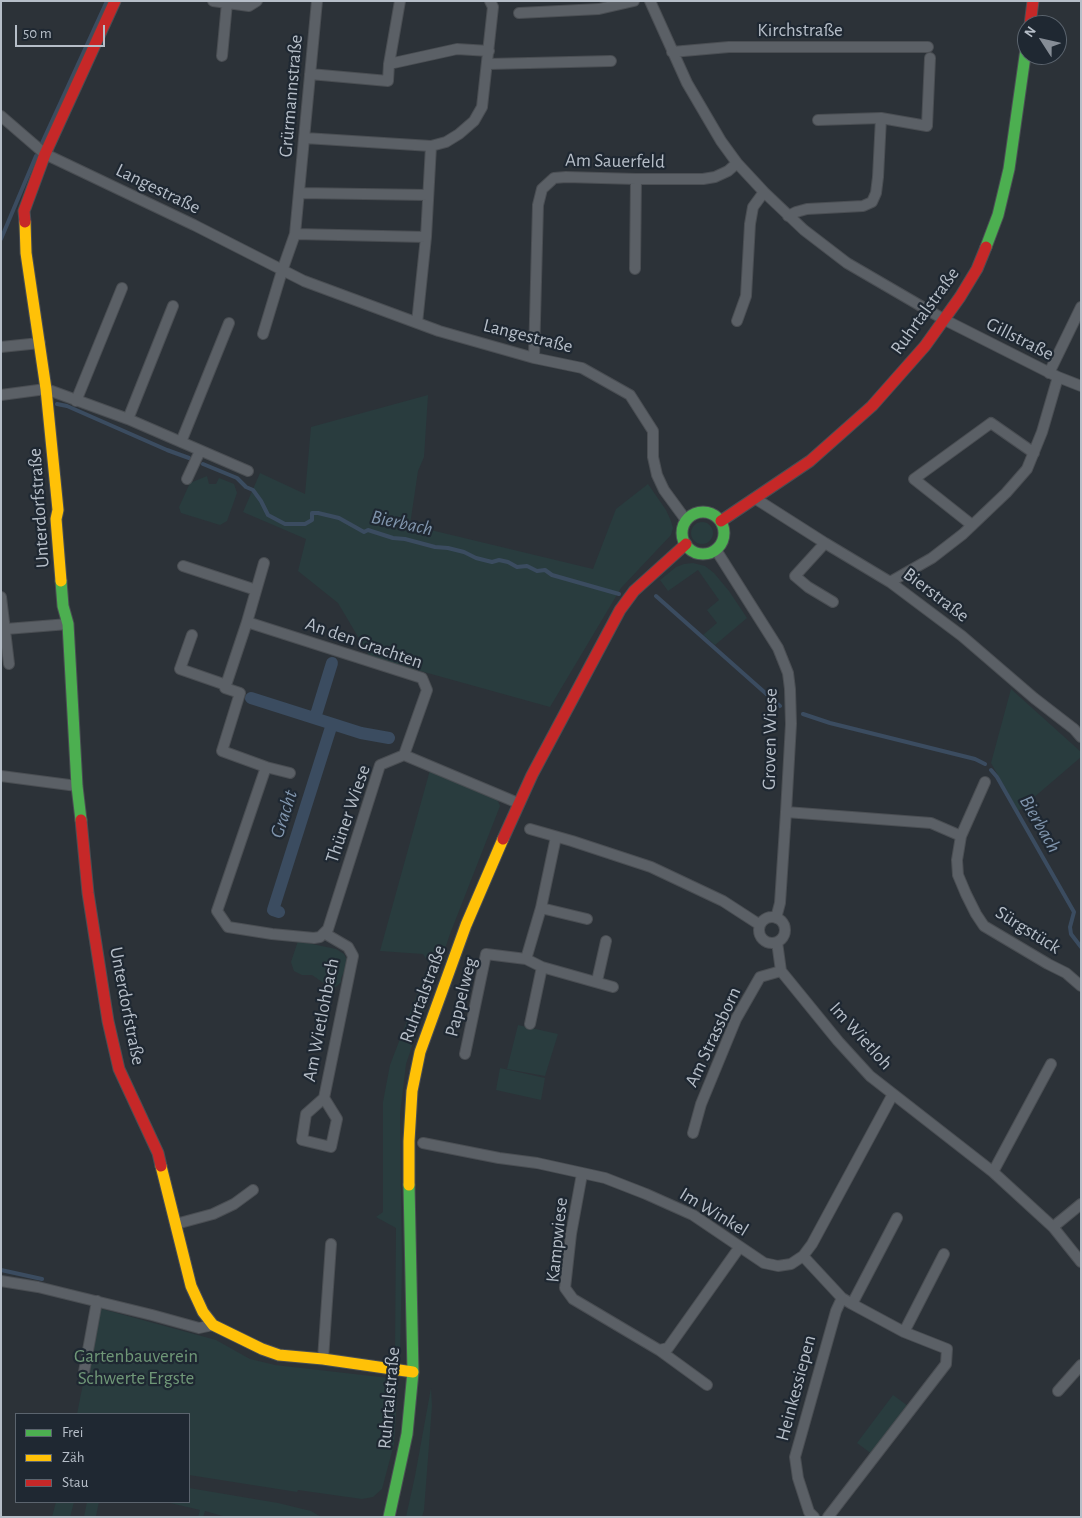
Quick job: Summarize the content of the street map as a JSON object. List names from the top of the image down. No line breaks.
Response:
{"streets":{"main road":["Ruhrtalstraße","Unterdorfstraße"],"street":["Kirchstraße","Grürmannstraße","Am Sauerfeld","Langestraße","Gillstraße","Bierstraße","An den Grachten","Groven Wiese","Thüner Wiese","Sürgstück","Pappelweg","Am Wietlohbach","Im Wietloh","Am Strassborn","Im Winkel","Kampwiese","Heinkessiepen"]},"crossings":[["Grürmannstraße","Langestraße"],["Am Sauerfeld","Langestraße"],["Langestraße","Ruhrtalstraße"],["Langestraße","Unterdorfstraße"],["Langestraße","Groven Wiese"],["Ruhrtalstraße","Gillstraße"],["Ruhrtalstraße","Bierstraße"],["Ruhrtalstraße","Groven Wiese"],["An den Grachten","Thüner Wiese"],["Thüner Wiese","Am Wietlohbach"],["Im Wietloh","Am Strassborn"],["Im Winkel","Kampwiese"]],"water":["Bierbach","Gracht"],"parks":["Gartenbauverein Schwerte Ergste"],"legend":["Frei","Zäh","Stau"],"scale_bar":"50 m","north":"top left"}
